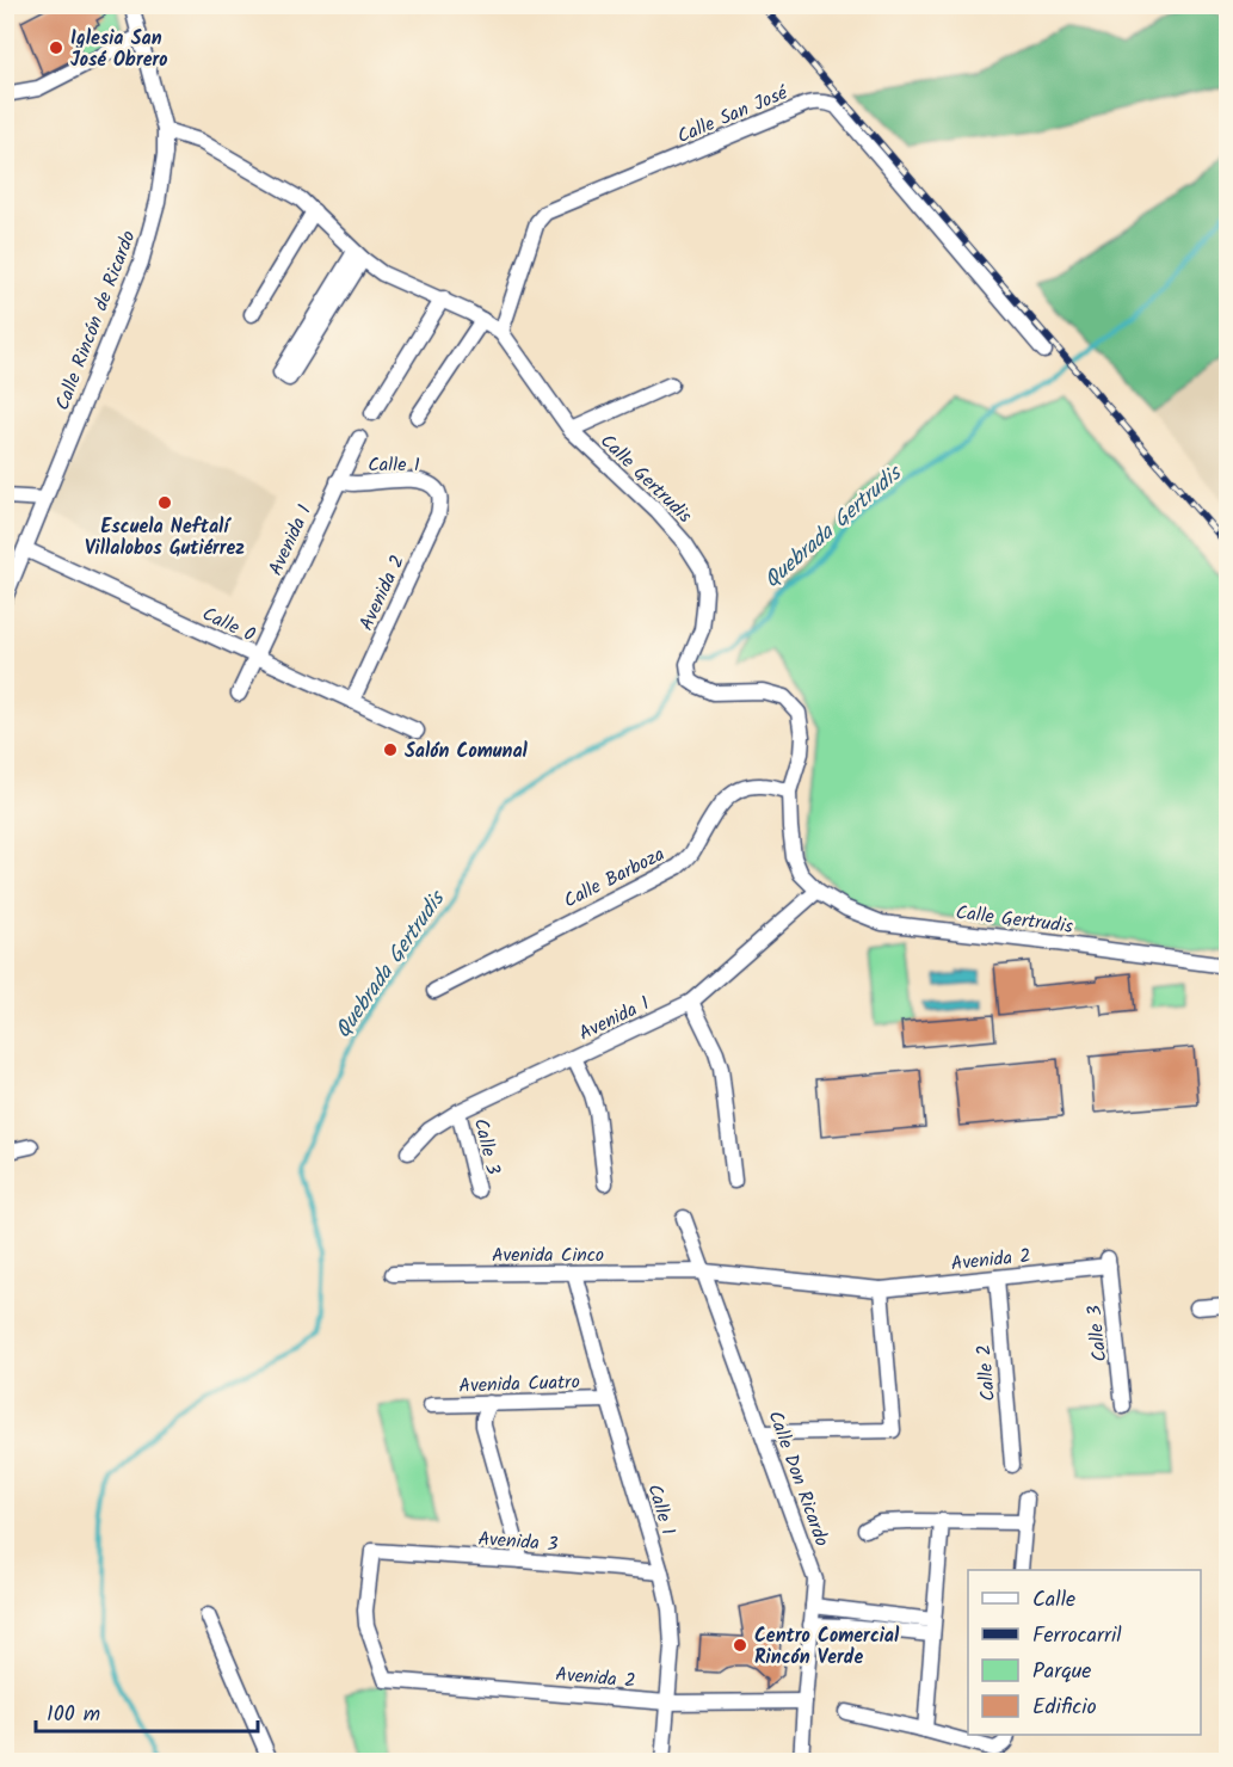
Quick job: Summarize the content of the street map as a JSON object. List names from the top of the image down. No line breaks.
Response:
{"streets":{"street":["Calle San José","Calle Rincón de Ricardo","Calle 1","Calle Gertrudis","Avenida 1","Avenida 2","Calle 0","Calle Barboza","Calle 3","Avenida Cinco","Calle 2","Avenida Cuatro","Calle Don Ricardo","Avenida 3"]},"crossings":[["Calle San José","Calle Gertrudis"],["Calle Rincón de Ricardo","Calle Gertrudis"],["Calle Rincón de Ricardo","Calle 0"],["Calle 1","Avenida 1"],["Calle 1","Avenida 2"],["Calle 1","Avenida Cinco"],["Calle 1","Avenida Cuatro"],["Calle 1","Avenida 3"],["Calle Gertrudis","Avenida 1"],["Calle Gertrudis","Calle Barboza"],["Avenida 1","Calle 0"],["Avenida 1","Calle 3"],["Avenida 2","Calle 0"],["Avenida 2","Calle 3"],["Avenida 2","Avenida Cinco"],["Avenida 2","Calle 2"],["Avenida 2","Calle Don Ricardo"],["Avenida 2","Avenida 3"],["Avenida Cinco","Calle Don Ricardo"]],"water":["Quebrada Gertrudis"],"places":["Iglesia San José Obrero","Escuela Neftalí Villalobos Gutiérrez","Salón Comunal","Centro Comercial Rincón Verde"],"legend":["Calle","Ferrocarril","Parque","Edificio"],"scale_bar":"100 m"}
